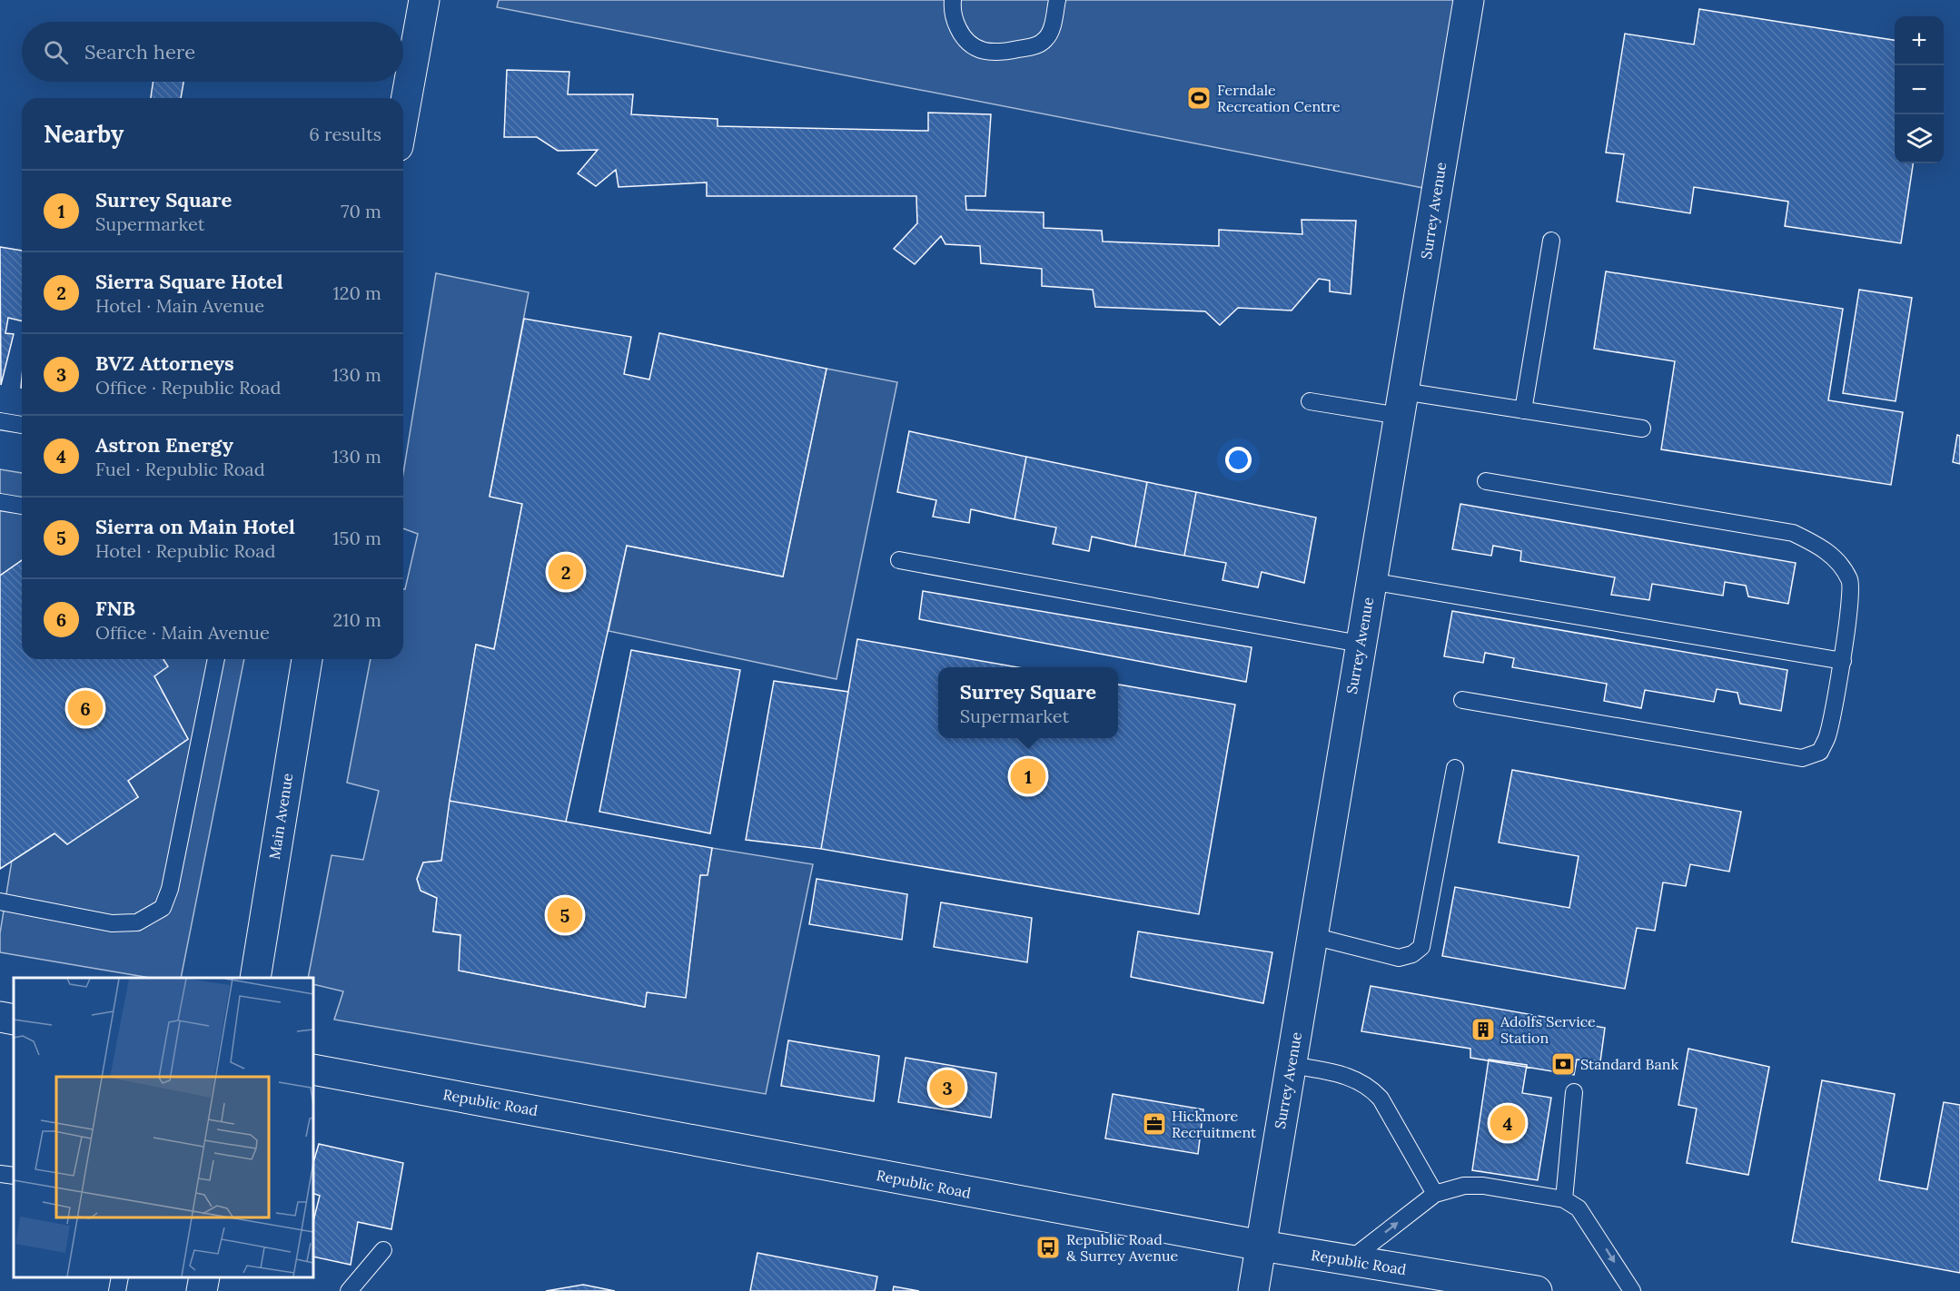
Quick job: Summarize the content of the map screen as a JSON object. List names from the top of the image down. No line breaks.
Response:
{"streets":{"street":["Surrey Avenue","Main Avenue","Republic Road"]},"crossings":[["Surrey Avenue","Republic Road"]],"places":{"sports":["Ferndale Recreation Centre"],"building":["Adolfs Service Station"],"bank":["Standard Bank"],"office":["Hickmore Recruitment"],"bus stop":["Republic Road & Surrey Avenue"]},"page":{"map_buttons":["+","−"],"search":"Search here","heading":["Nearby","6 results"],"list":[{"mark":"1","name":"Surrey Square","note":"Supermarket","value":"70 m"},{"mark":"2","name":"Sierra Square Hotel","note":"Hotel · Main Avenue","value":"120 m"},{"mark":"3","name":"BVZ Attorneys","note":"Office · Republic Road","value":"130 m"},{"mark":"4","name":"Astron Energy","note":"Fuel · Republic Road","value":"130 m"},{"mark":"5","name":"Sierra on Main Hotel","note":"Hotel · Republic Road","value":"150 m"},{"mark":"6","name":"FNB","note":"Office · Main Avenue","value":"210 m"}],"pins":["2","6","1","5","3","4"],"popup":["Surrey Square","Supermarket"]}}
